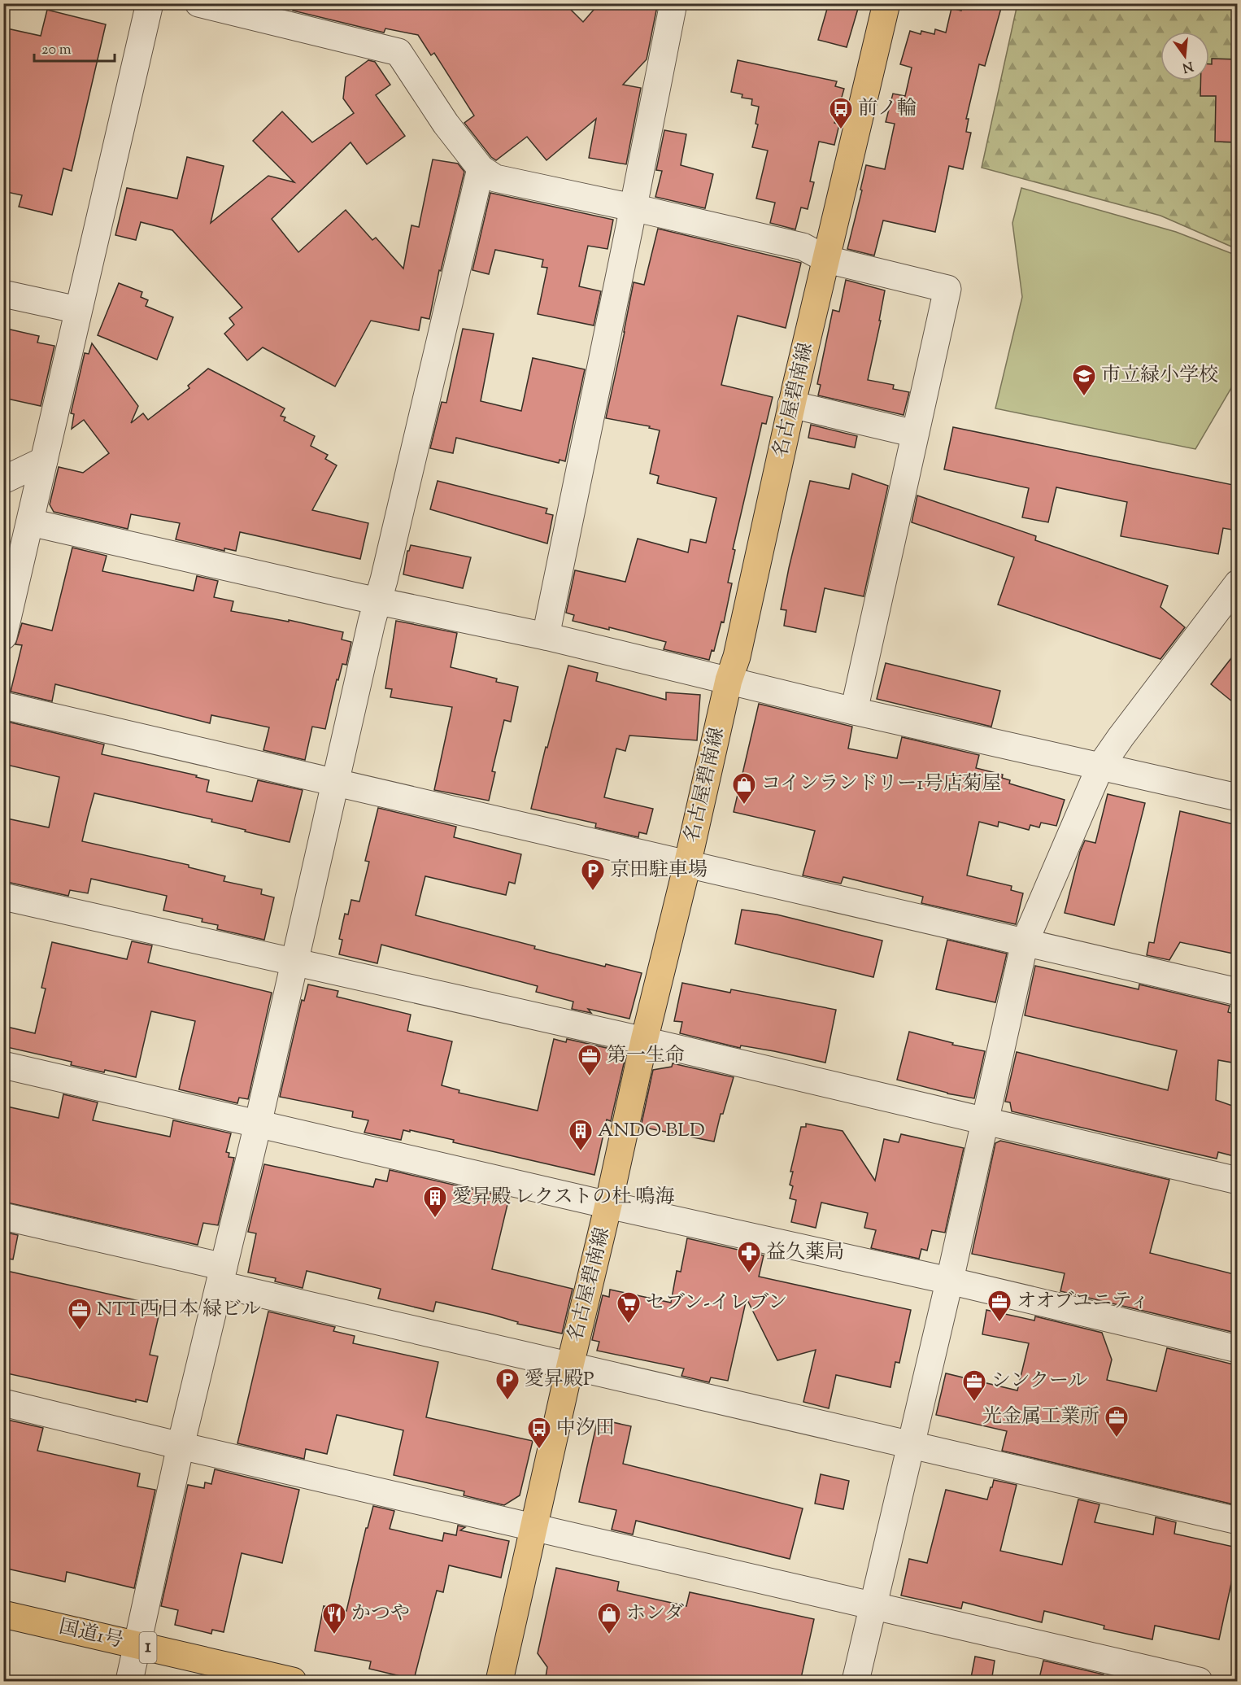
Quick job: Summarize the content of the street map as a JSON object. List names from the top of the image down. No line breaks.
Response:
{"streets":{"main road":["名古屋碧南線","国道1号","1"]},"places":{"bus stop":["前ノ輪","中汐田"],"school or university":["市立緑小学校"],"shop":["コインランドリー1号店菊屋","ホンダ"],"parking":["京田駐車場","愛昇殿P"],"office":["第一生命","オオブユニティ","NTT西日本 緑ビル","シンクール","光金属工業所"],"building":["ANDO BLD","愛昇殿 レクストの杜 鳴海"],"pharmacy":["益久薬局"],"supermarket":["セブン-イレブン"],"restaurant":["かつや"]},"scale_bar":"20 m","north":"bottom"}
